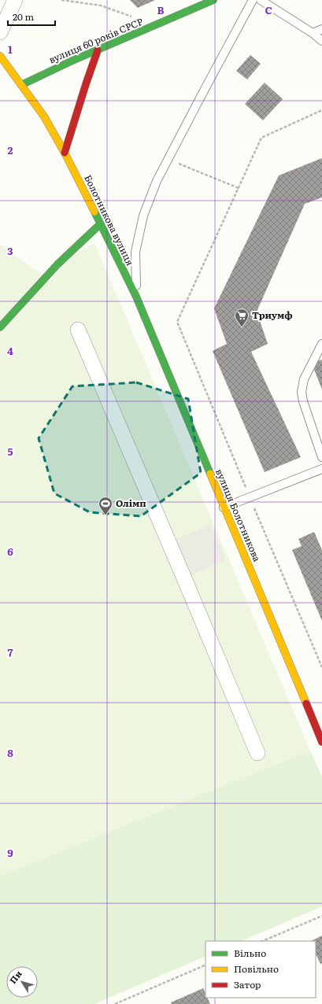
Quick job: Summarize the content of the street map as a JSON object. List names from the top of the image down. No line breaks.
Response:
{"streets":{"main road":["вулиця 60 років СРСР","Болотникова вулиця","вулиця Болотникова"]},"crossings":[["вулиця 60 років СРСР","Болотникова вулиця"],["Болотникова вулиця","вулиця Болотникова"]],"places":{"supermarket":["Триумф"],"sports":["Олімп"]},"legend":["Вільно","Повільно","Затор"],"scale_bar":"20 m","north":"top left","grid":{"columns":["B","C"],"rows":["1","2","3","4","5","6","7","8","9"]}}
